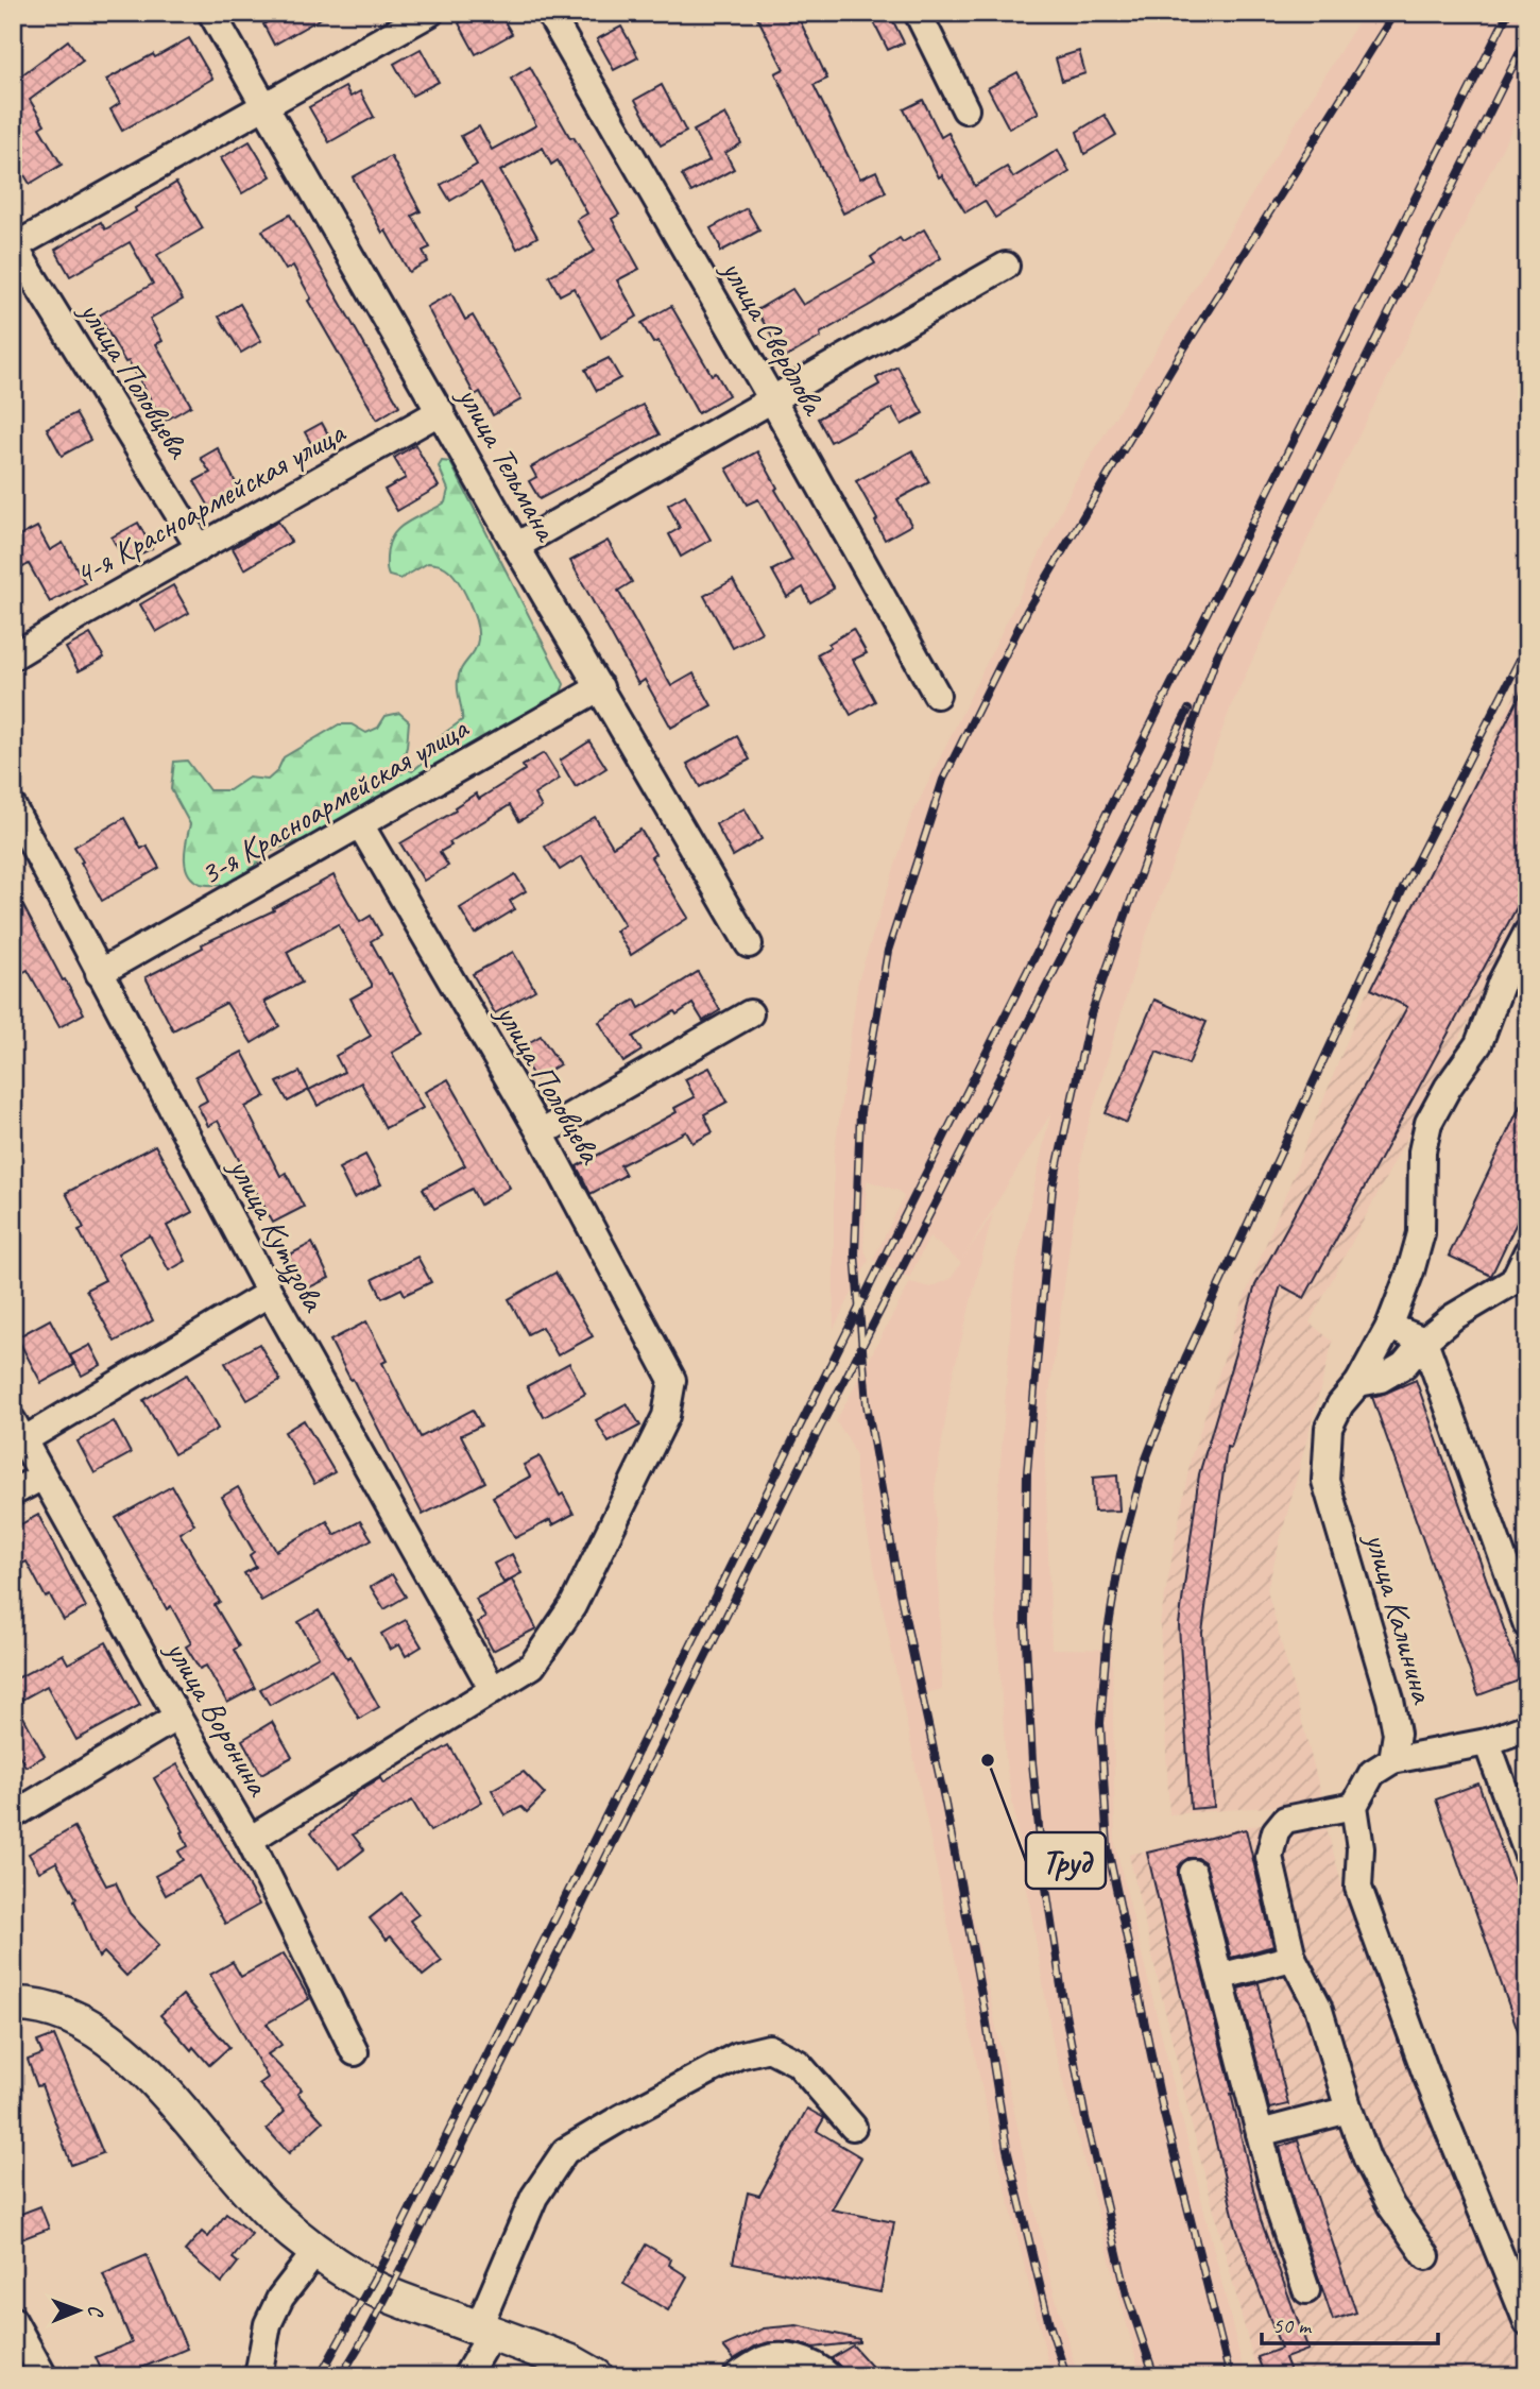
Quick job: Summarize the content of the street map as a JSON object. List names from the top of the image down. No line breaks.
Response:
{"streets":{"street":["улица Свердлова","улица Половцева","улица Тельмана","4-я Красноармейская улица","3-я Красноармейская улица","улица Кутузова","улица Калинина","улица Воронина"]},"crossings":[["улица Половцева","4-я Красноармейская улица"],["улица Половцева","3-я Красноармейская улица"],["улица Половцева","улица Кутузова"],["улица Тельмана","4-я Красноармейская улица"],["улица Тельмана","3-я Красноармейская улица"],["3-я Красноармейская улица","улица Кутузова"]],"places":["Труд"],"scale_bar":"50 m","north":"right"}
